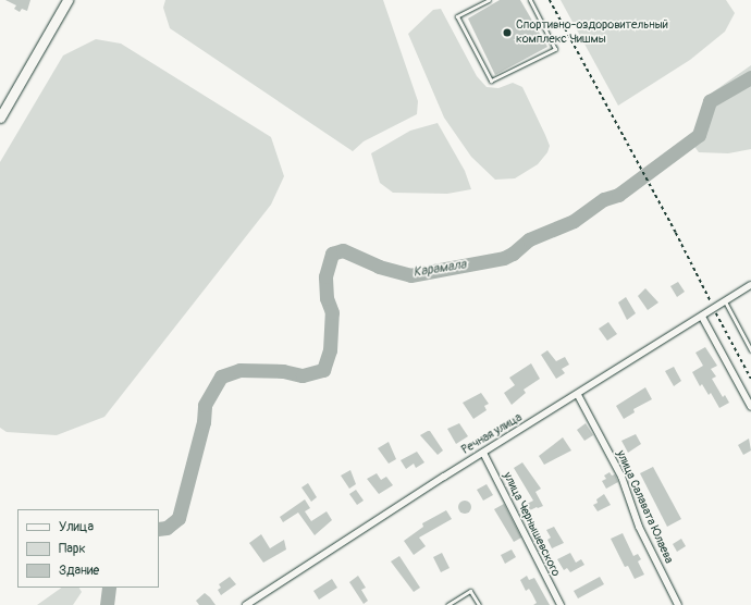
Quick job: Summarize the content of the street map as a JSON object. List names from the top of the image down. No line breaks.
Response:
{"streets":{"street":["Речная улица","улица Салавата Юлаева","улица Чернышевского"]},"crossings":[["Речная улица","улица Салавата Юлаева"],["Речная улица","улица Чернышевского"]],"water":["Карамала"],"places":["Спортивно-оздоровительный комплекс Чишмы"],"legend":["Улица","Парк","Здание"]}
